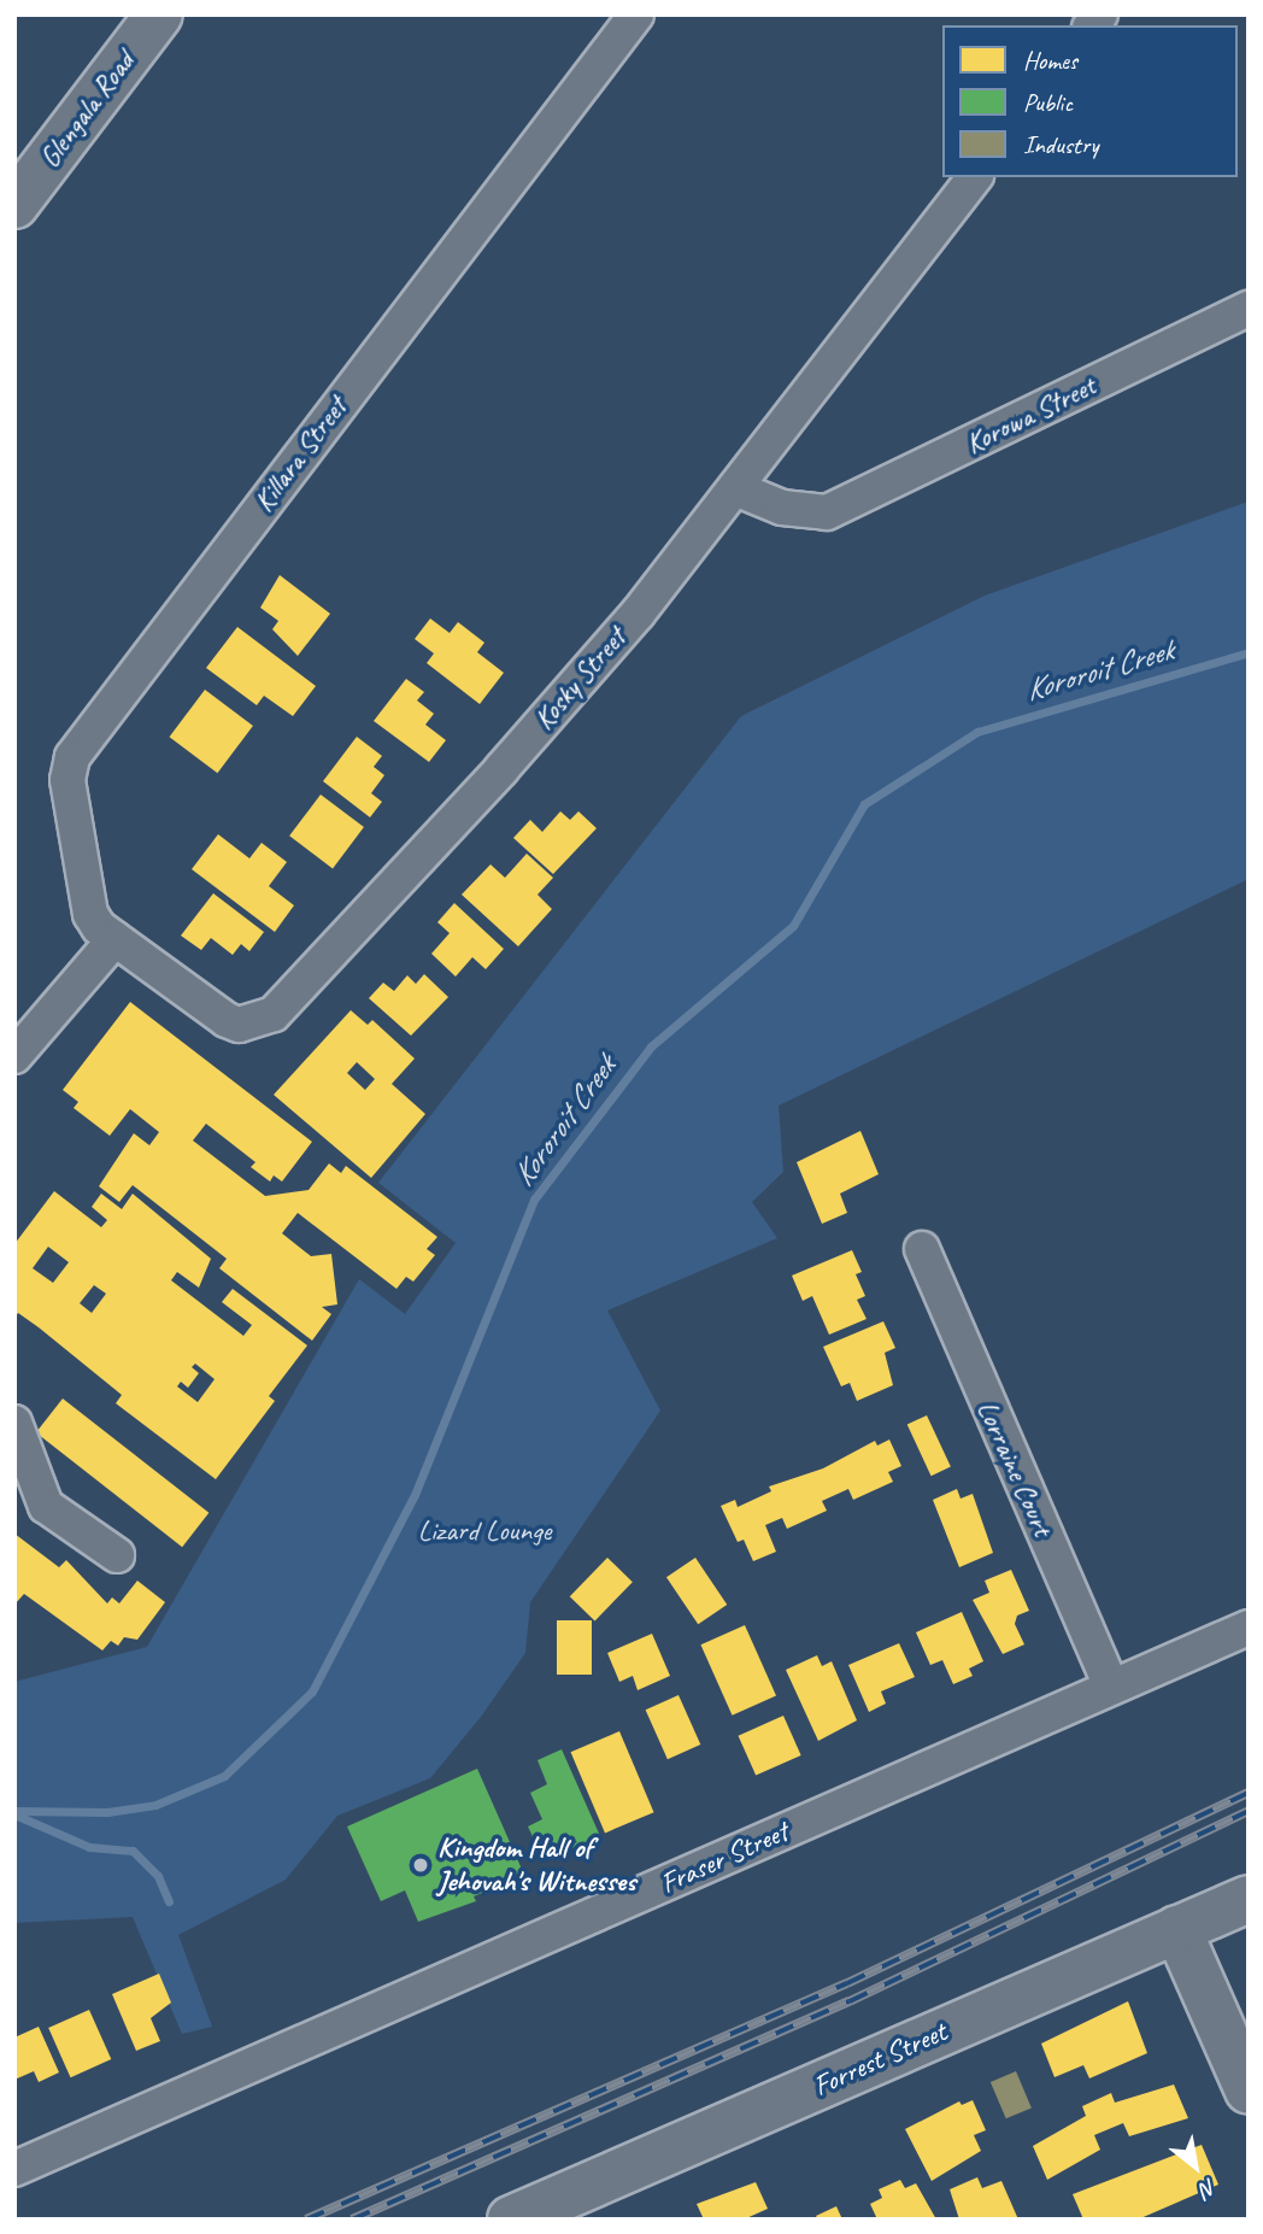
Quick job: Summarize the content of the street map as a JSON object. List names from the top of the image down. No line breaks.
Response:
{"streets":{"street":["Glengala Road","Korowa Street","Killara Street","Kosky Street","Lorraine Court","Fraser Street","Forrest Street"]},"crossings":[["Korowa Street","Kosky Street"],["Killara Street","Kosky Street"],["Lorraine Court","Fraser Street"]],"water":["Kororoit Creek"],"parks":["Lizard Lounge"],"places":["Kingdom Hall of Jehovah's Witnesses"],"legend":["Homes","Public","Industry"],"north":"bottom right"}
